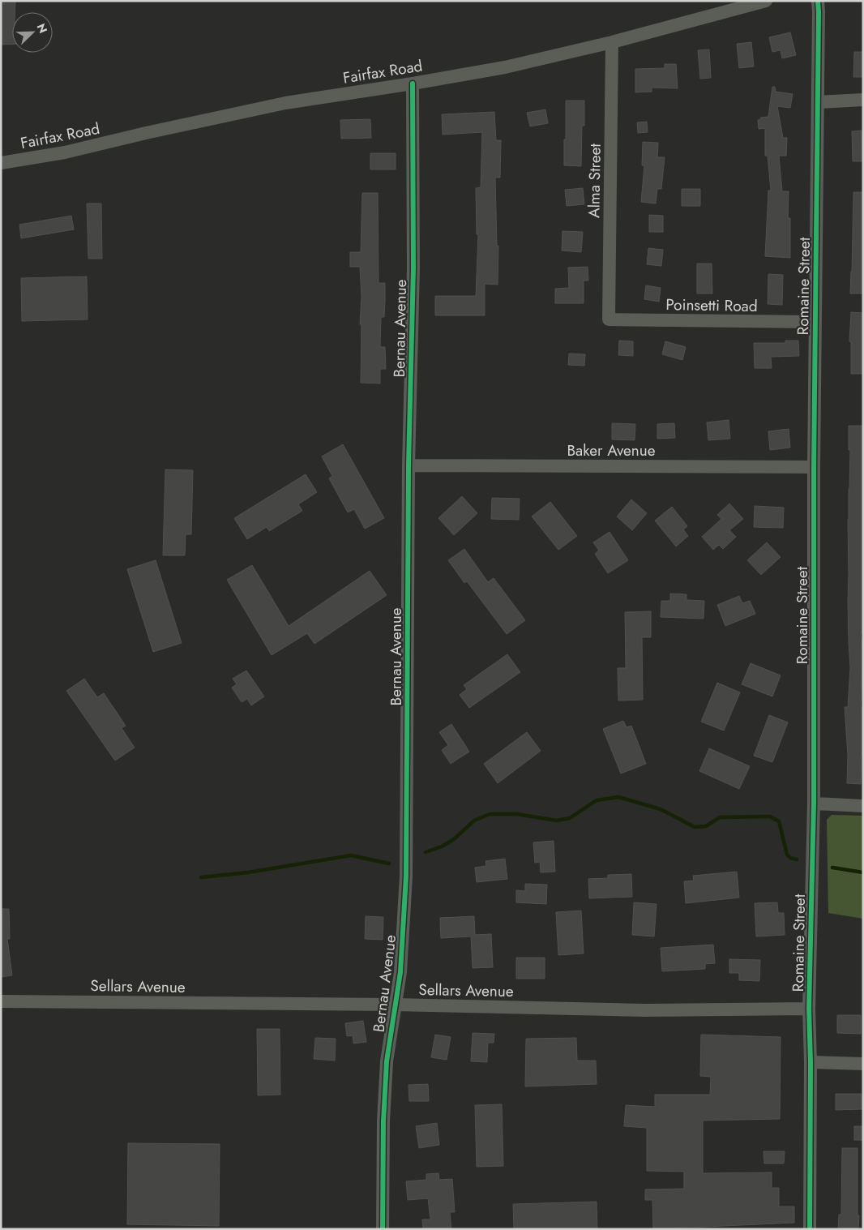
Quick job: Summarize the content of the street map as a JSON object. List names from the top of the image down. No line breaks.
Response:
{"streets":{"street":["Fairfax Road","Alma Street","Romaine Street","Poinsetti Road","Bernau Avenue","Baker Avenue","Sellars Avenue"]},"crossings":[["Fairfax Road","Alma Street"],["Fairfax Road","Bernau Avenue"],["Alma Street","Poinsetti Road"],["Romaine Street","Poinsetti Road"],["Romaine Street","Baker Avenue"],["Romaine Street","Sellars Avenue"],["Bernau Avenue","Baker Avenue"],["Bernau Avenue","Sellars Avenue"]],"north":"top right"}
